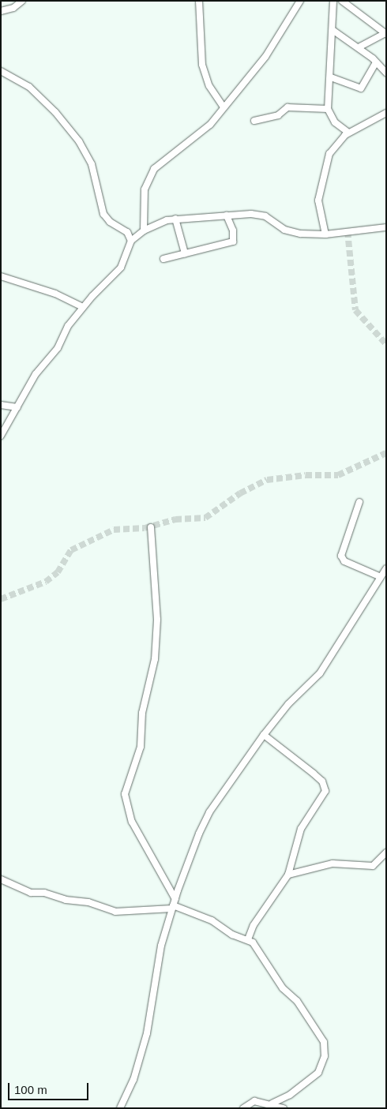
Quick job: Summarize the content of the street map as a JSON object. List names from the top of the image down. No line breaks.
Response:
{"scale_bar":"100 m"}
